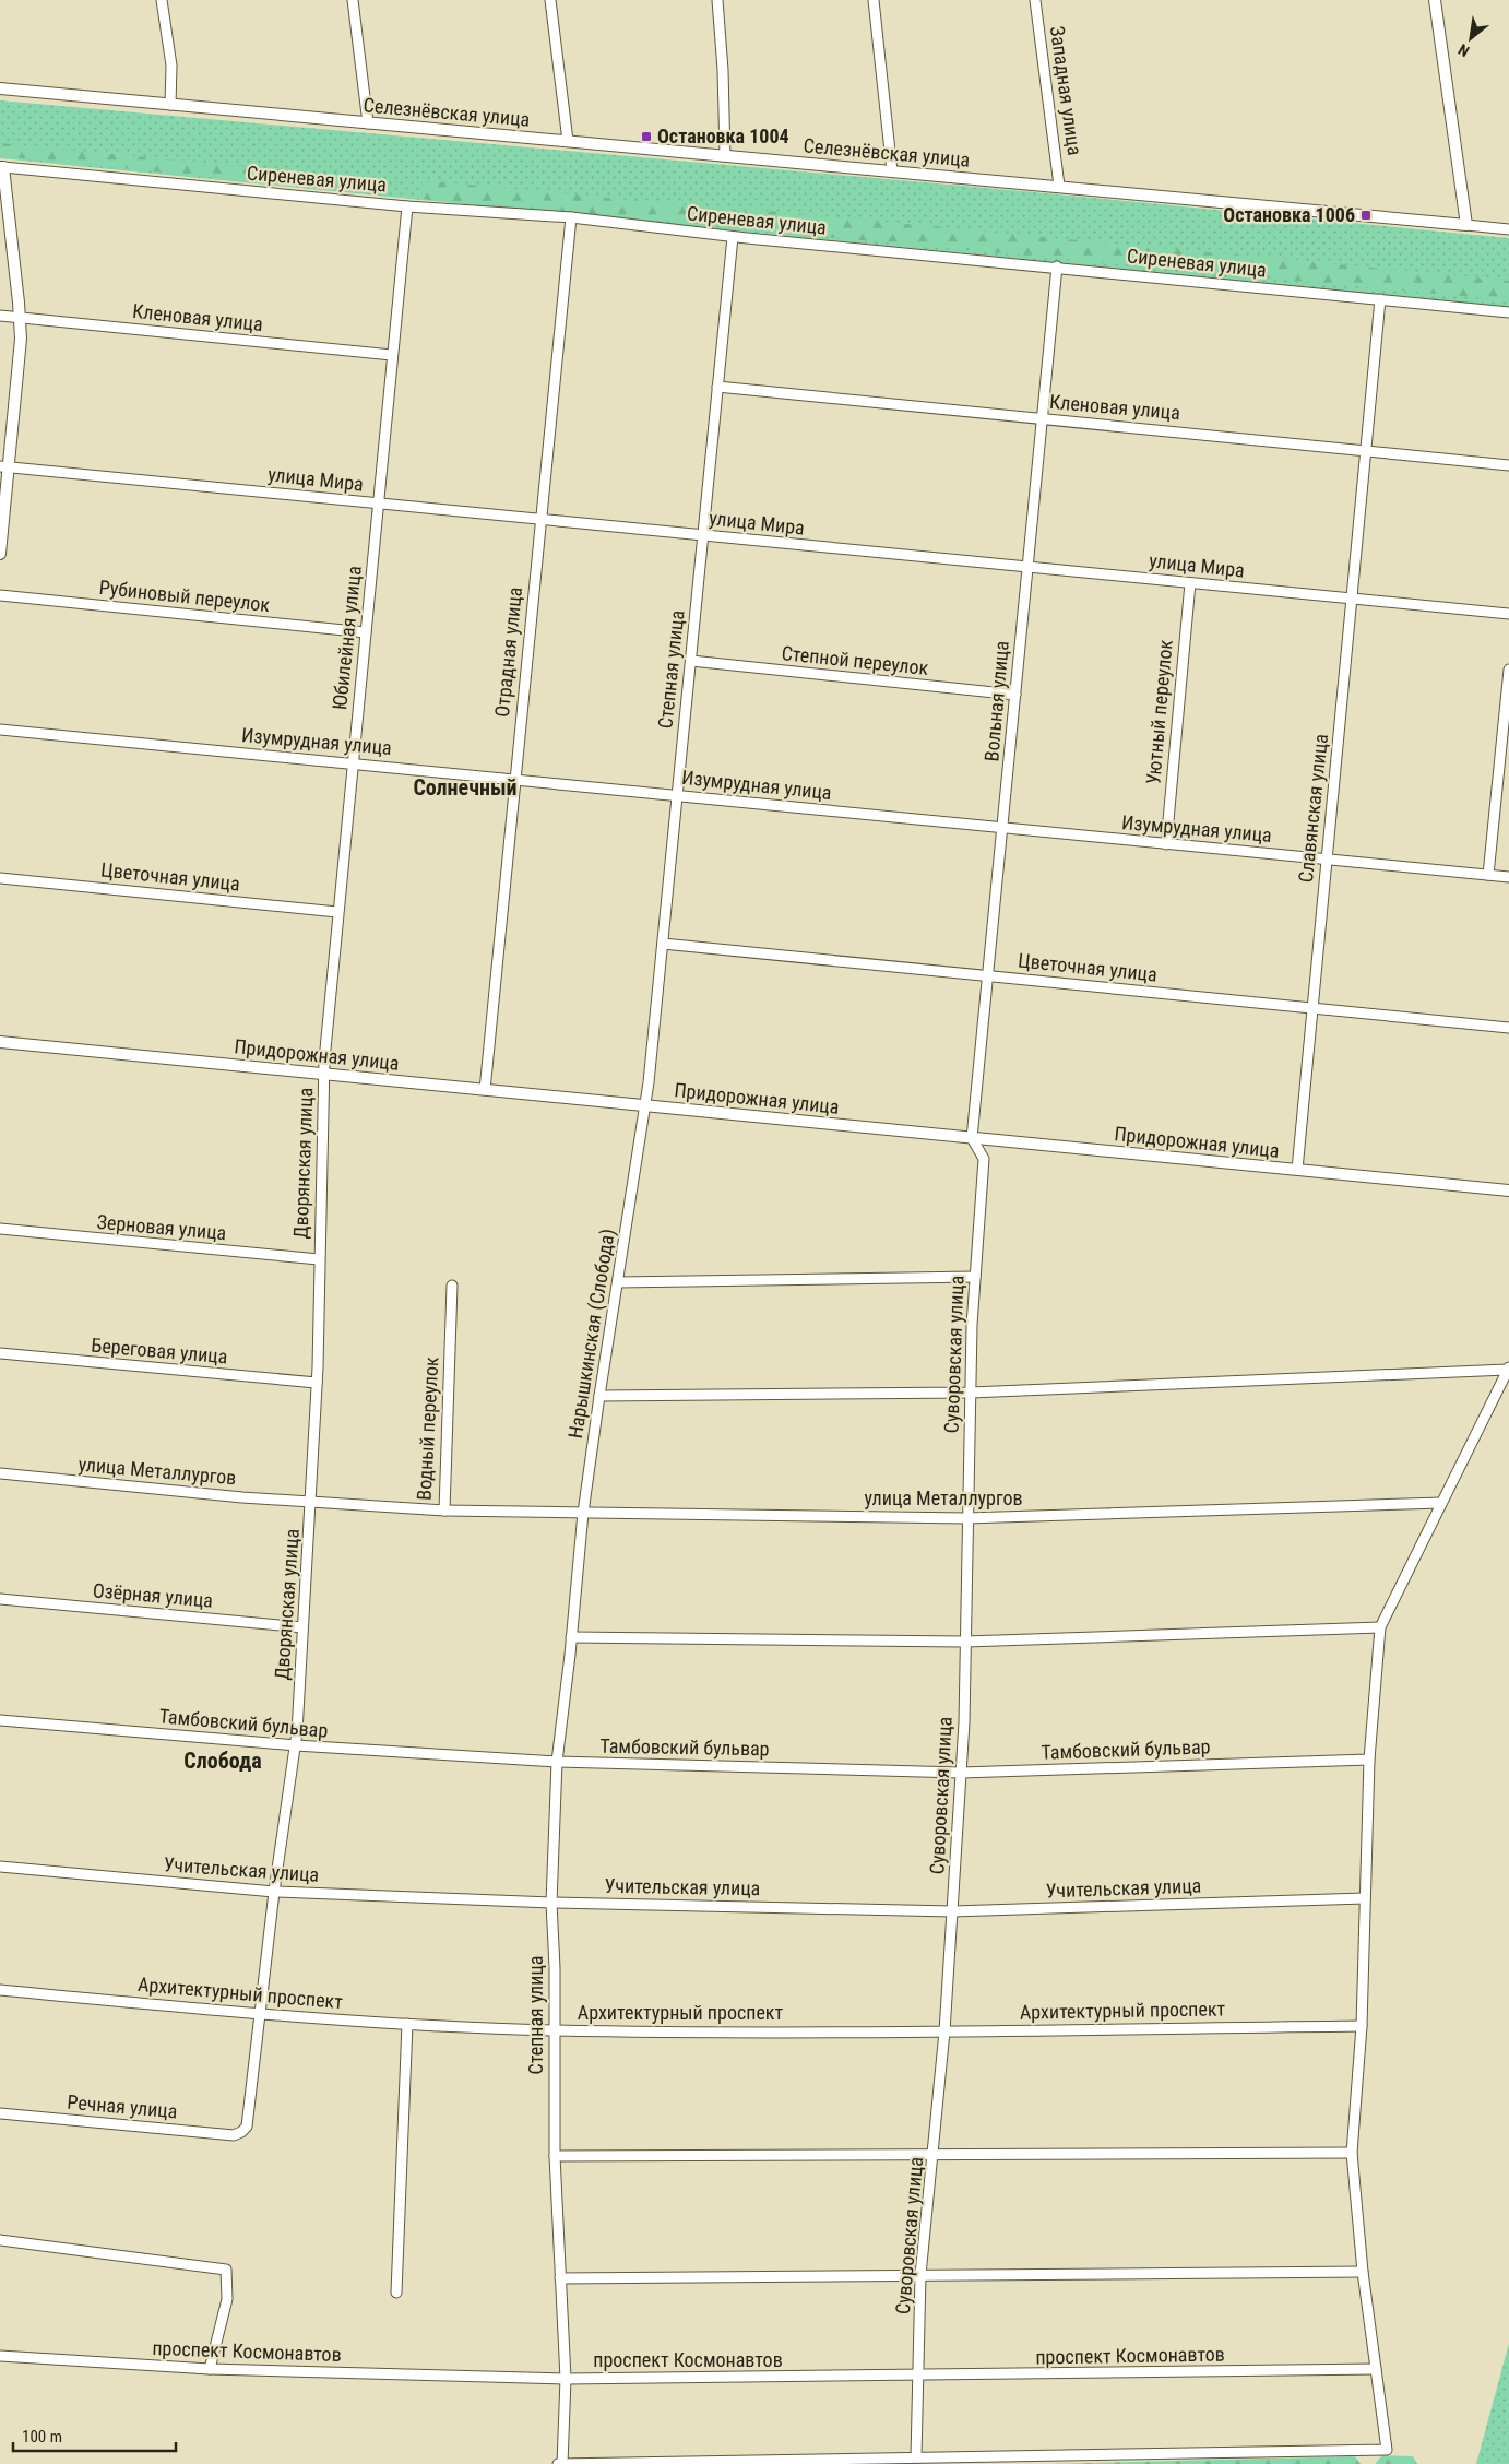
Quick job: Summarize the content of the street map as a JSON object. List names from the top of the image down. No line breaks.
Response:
{"streets":{"street":["Западная улица","Селезнёвская улица","Сиреневая улица","Кленовая улица","улица Мира","Рубиновый переулок","Юбилейная улица","Отрадная улица","Степной переулок","Степная улица","Вольная улица","Уютный переулок","Изумрудная улица","Славянская улица","Цветочная улица","Придорожная улица","Дворянская улица","Зерновая улица","Нарышкинская (Слобода)","Береговая улица","Суворовская улица","Водный переулок","улица Металлургов","Озёрная улица","Тамбовский бульвар","Учительская улица","Архитектурный проспект","Речная улица","проспект Космонавтов"]},"crossings":[["Западная улица","Селезнёвская улица"],["Сиреневая улица","Юбилейная улица"],["Сиреневая улица","Отрадная улица"],["Сиреневая улица","Степная улица"],["Сиреневая улица","Вольная улица"],["Сиреневая улица","Славянская улица"],["Кленовая улица","Юбилейная улица"],["Кленовая улица","Степная улица"],["Кленовая улица","Вольная улица"],["Кленовая улица","Славянская улица"],["улица Мира","Юбилейная улица"],["улица Мира","Отрадная улица"],["улица Мира","Степная улица"],["улица Мира","Вольная улица"],["улица Мира","Уютный переулок"],["улица Мира","Славянская улица"],["Рубиновый переулок","Юбилейная улица"],["Юбилейная улица","Изумрудная улица"],["Юбилейная улица","Цветочная улица"],["Юбилейная улица","Придорожная улица"],["Юбилейная улица","Дворянская улица"],["Отрадная улица","Изумрудная улица"],["Отрадная улица","Придорожная улица"],["Степной переулок","Степная улица"],["Степной переулок","Вольная улица"],["Степная улица","Изумрудная улица"],["Степная улица","Цветочная улица"],["Степная улица","Придорожная улица"],["Степная улица","Нарышкинская (Слобода)"],["Степная улица","Тамбовский бульвар"],["Степная улица","Учительская улица"],["Степная улица","Архитектурный проспект"],["Степная улица","проспект Космонавтов"],["Вольная улица","Изумрудная улица"],["Вольная улица","Цветочная улица"],["Вольная улица","Придорожная улица"],["Вольная улица","Суворовская улица"],["Уютный переулок","Изумрудная улица"],["Изумрудная улица","Славянская улица"],["Славянская улица","Цветочная улица"],["Славянская улица","Придорожная улица"],["Придорожная улица","Дворянская улица"],["Придорожная улица","Нарышкинская (Слобода)"],["Придорожная улица","Суворовская улица"],["Дворянская улица","Зерновая улица"],["Дворянская улица","Береговая улица"],["Дворянская улица","Водный переулок"],["Дворянская улица","улица Металлургов"],["Дворянская улица","Озёрная улица"],["Дворянская улица","Тамбовский бульвар"],["Дворянская улица","Учительская улица"],["Дворянская улица","Архитектурный проспект"],["Дворянская улица","Речная улица"],["Нарышкинская (Слобода)","улица Металлургов"],["Суворовская улица","улица Металлургов"],["Суворовская улица","Тамбовский бульвар"],["Суворовская улица","Учительская улица"],["Суворовская улица","Архитектурный проспект"],["Суворовская улица","проспект Космонавтов"],["Водный переулок","улица Металлургов"]],"districts":["Солнечный","Слобода"],"places":{"transit":["Остановка 1004","Остановка 1006"]},"scale_bar":"100 m","north":"bottom left"}
